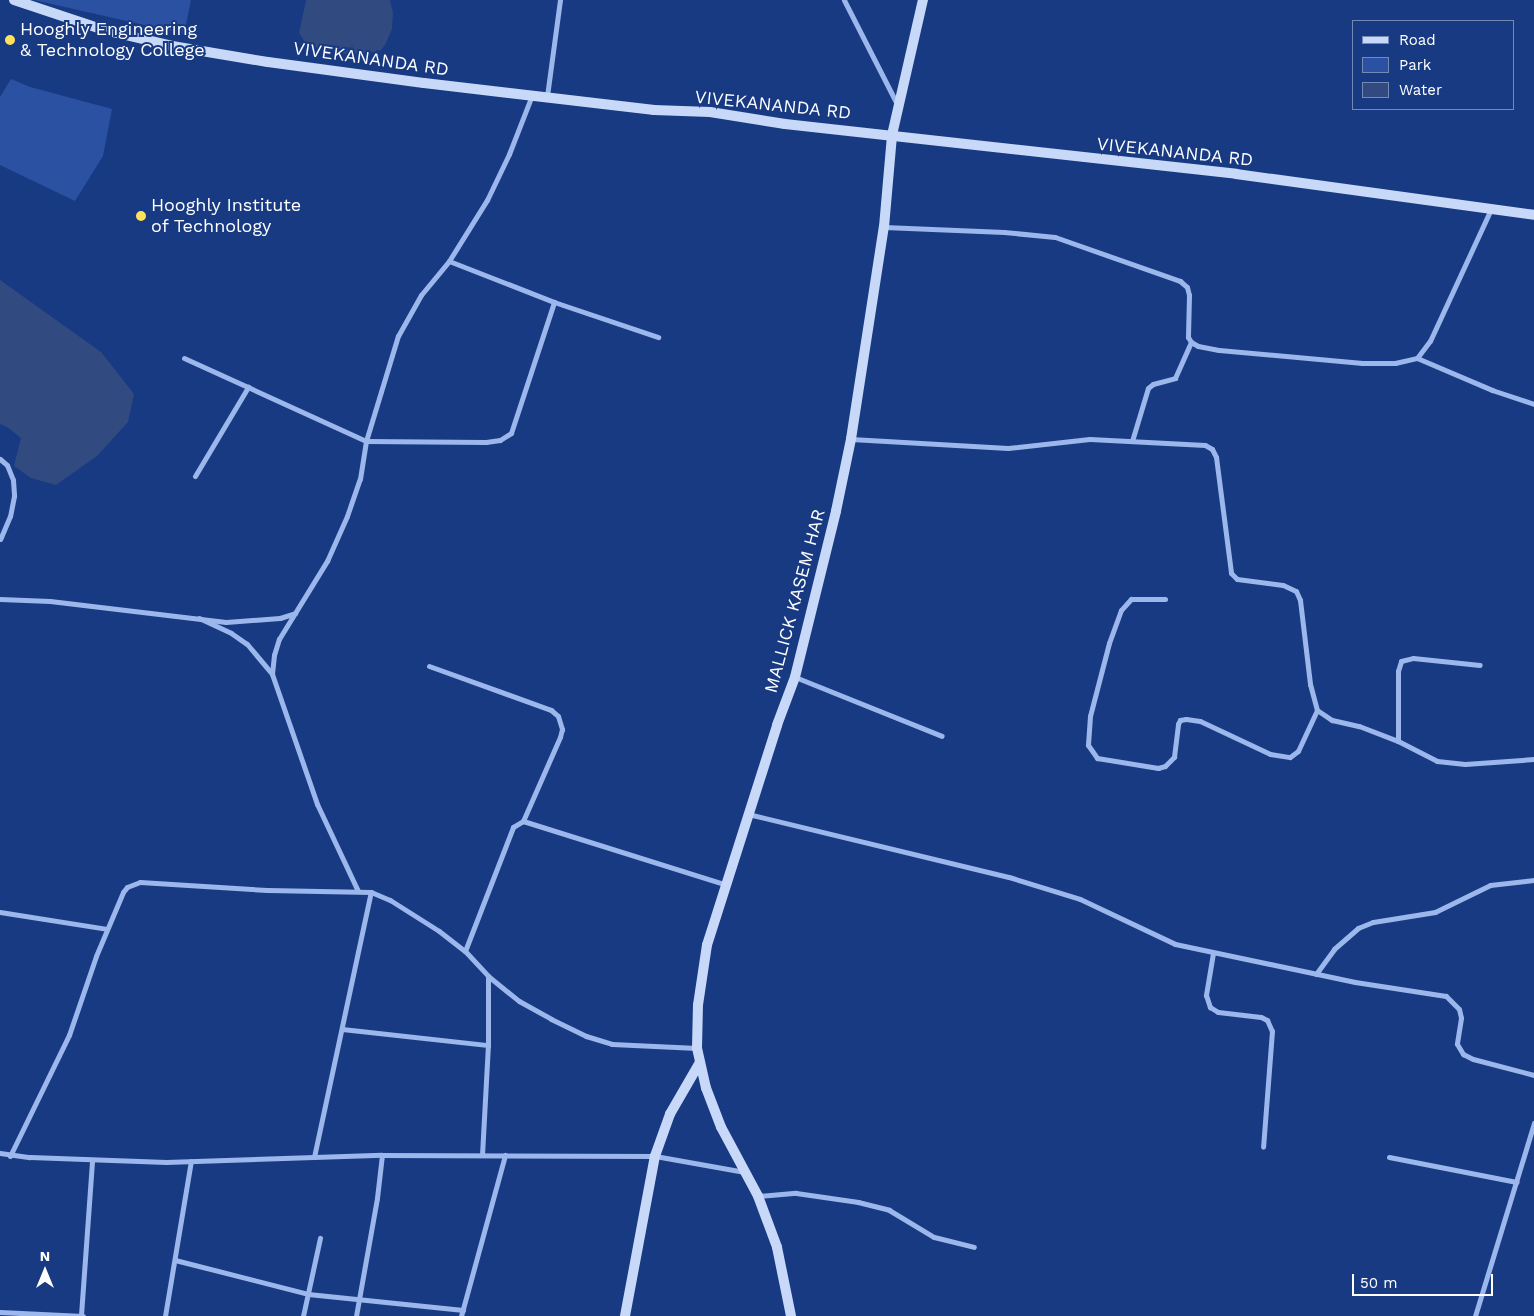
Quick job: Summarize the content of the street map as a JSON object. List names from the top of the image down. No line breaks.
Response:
{"streets":{"street":["VIVEKANANDA RD","MALLICK KASEM HAR"]},"crossings":[["VIVEKANANDA RD","MALLICK KASEM HAR"]],"places":["Hooghly Engineering & Technology College","Hooghly Institute of Technology"],"legend":["Road","Park","Water"],"scale_bar":"50 m","north":"top"}
